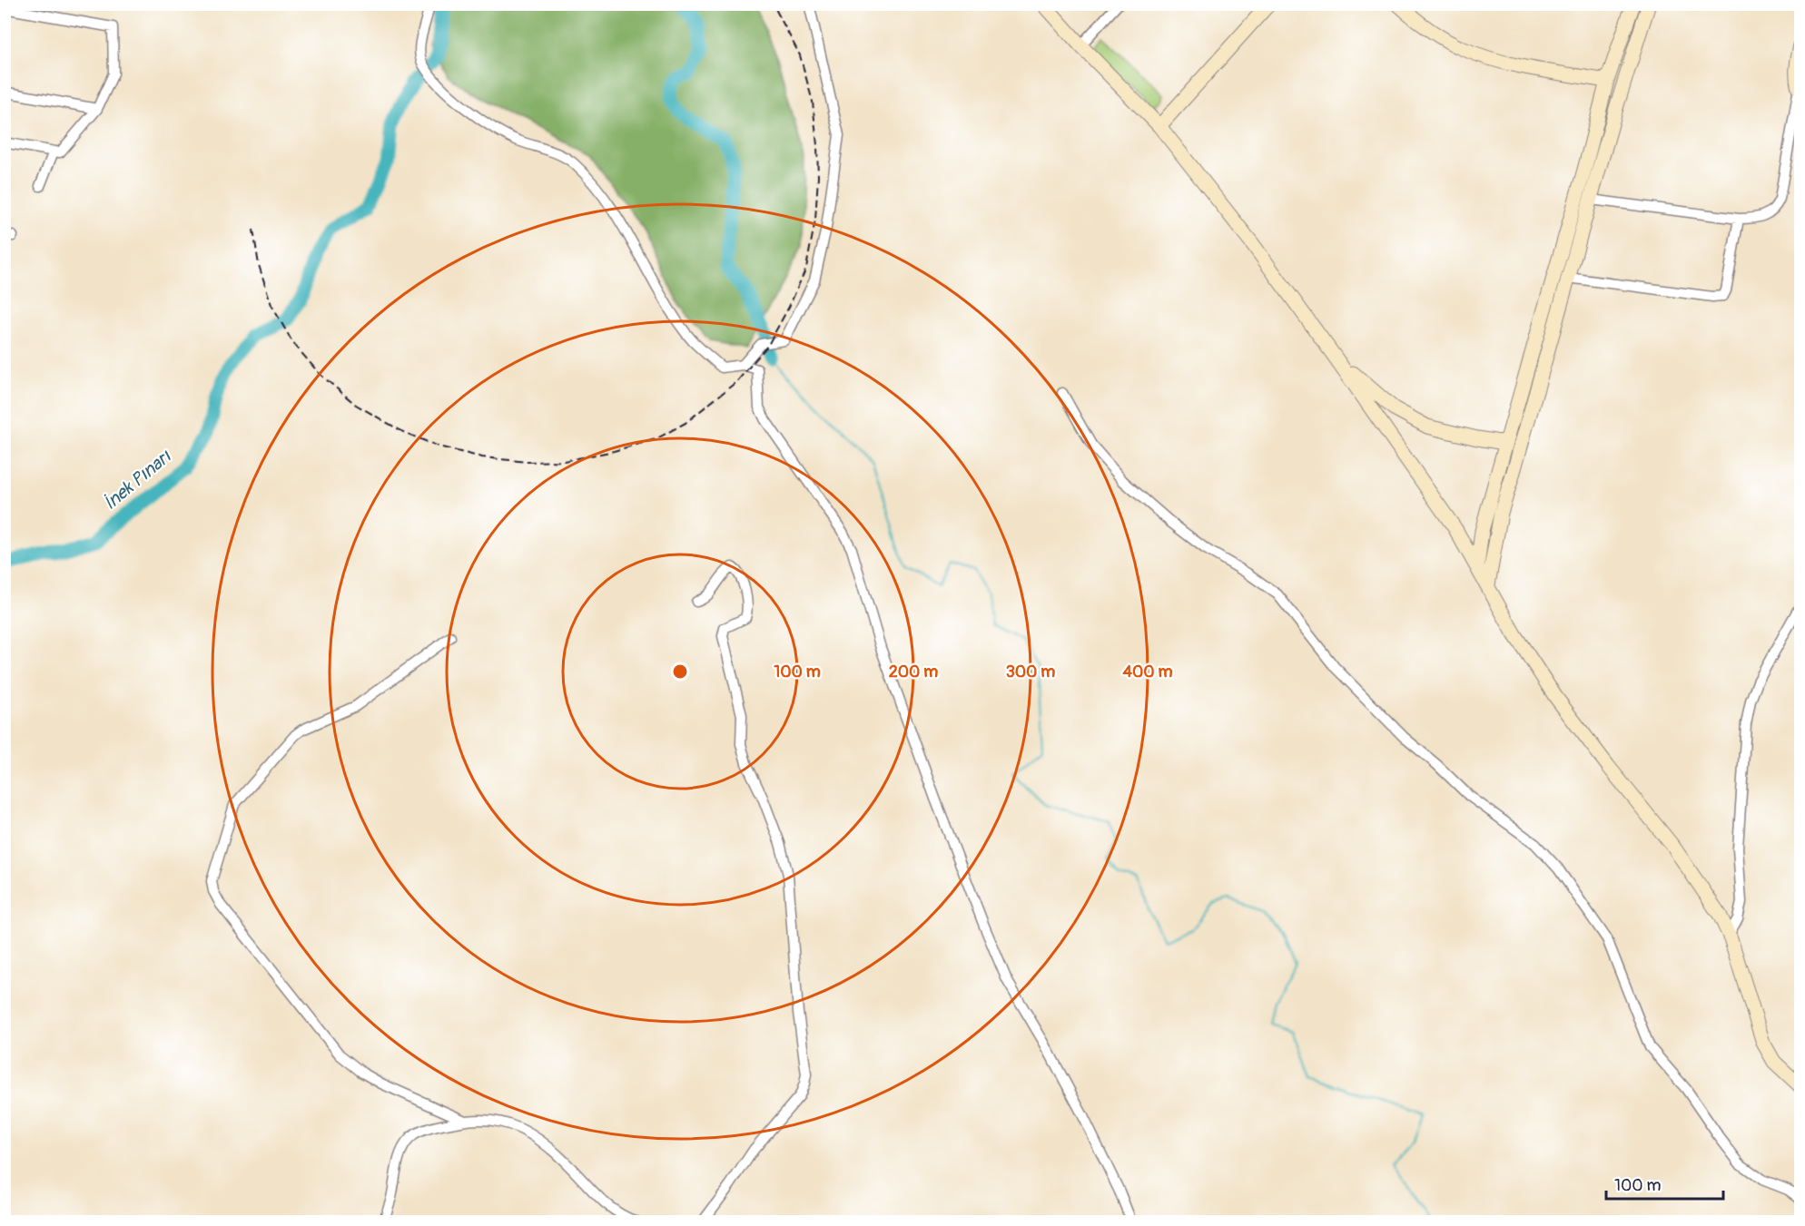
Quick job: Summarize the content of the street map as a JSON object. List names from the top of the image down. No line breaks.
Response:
{"water":["İnek Pınarı"],"scale_bar":"100 m","rings":["100 m","200 m","300 m","400 m"]}
